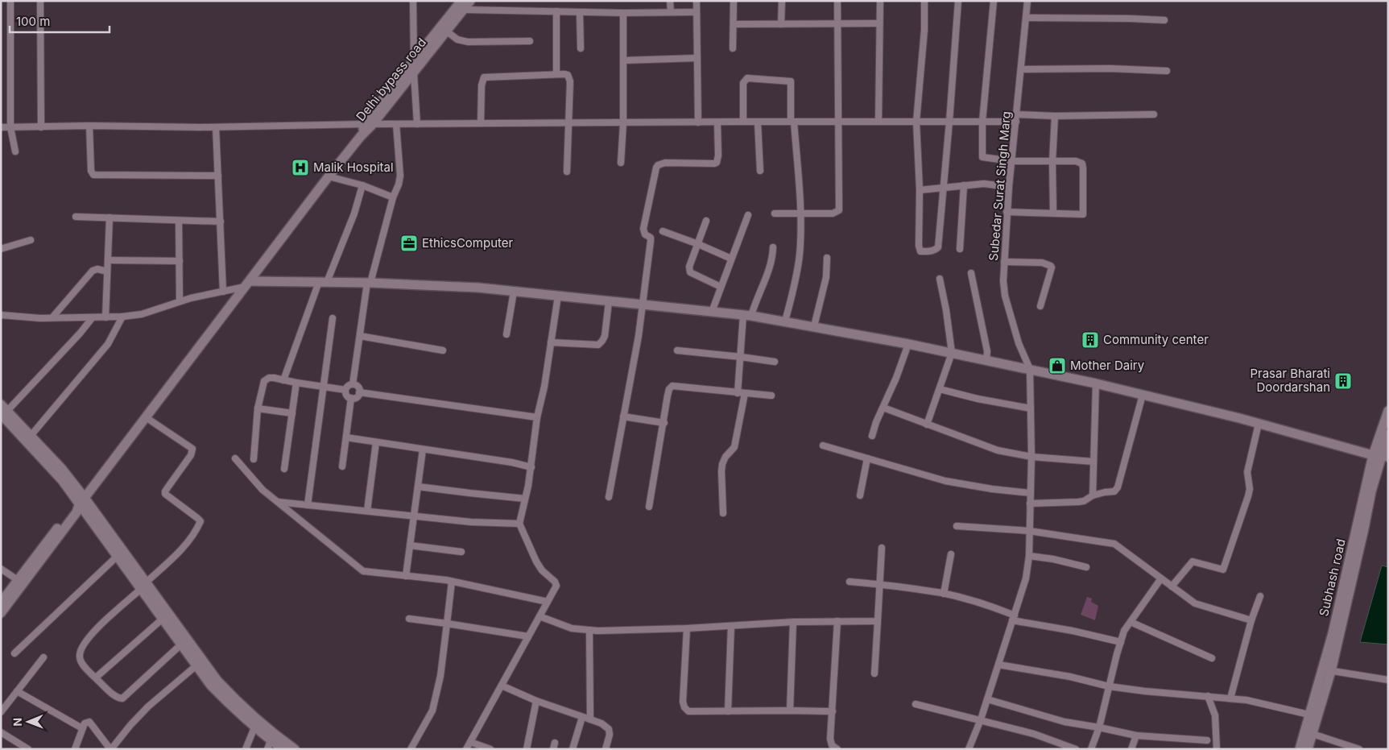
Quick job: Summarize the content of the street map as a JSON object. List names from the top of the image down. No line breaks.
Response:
{"streets":{"street":["Delhi bypass road","Subedar Surat Singh Marg","Subhash road"]},"places":{"hospital":["Malik Hospital"],"office":["EthicsComputer"],"building":["Community center","Prasar Bharati Doordarshan"],"shop":["Mother Dairy"]},"scale_bar":"100 m","north":"left"}
